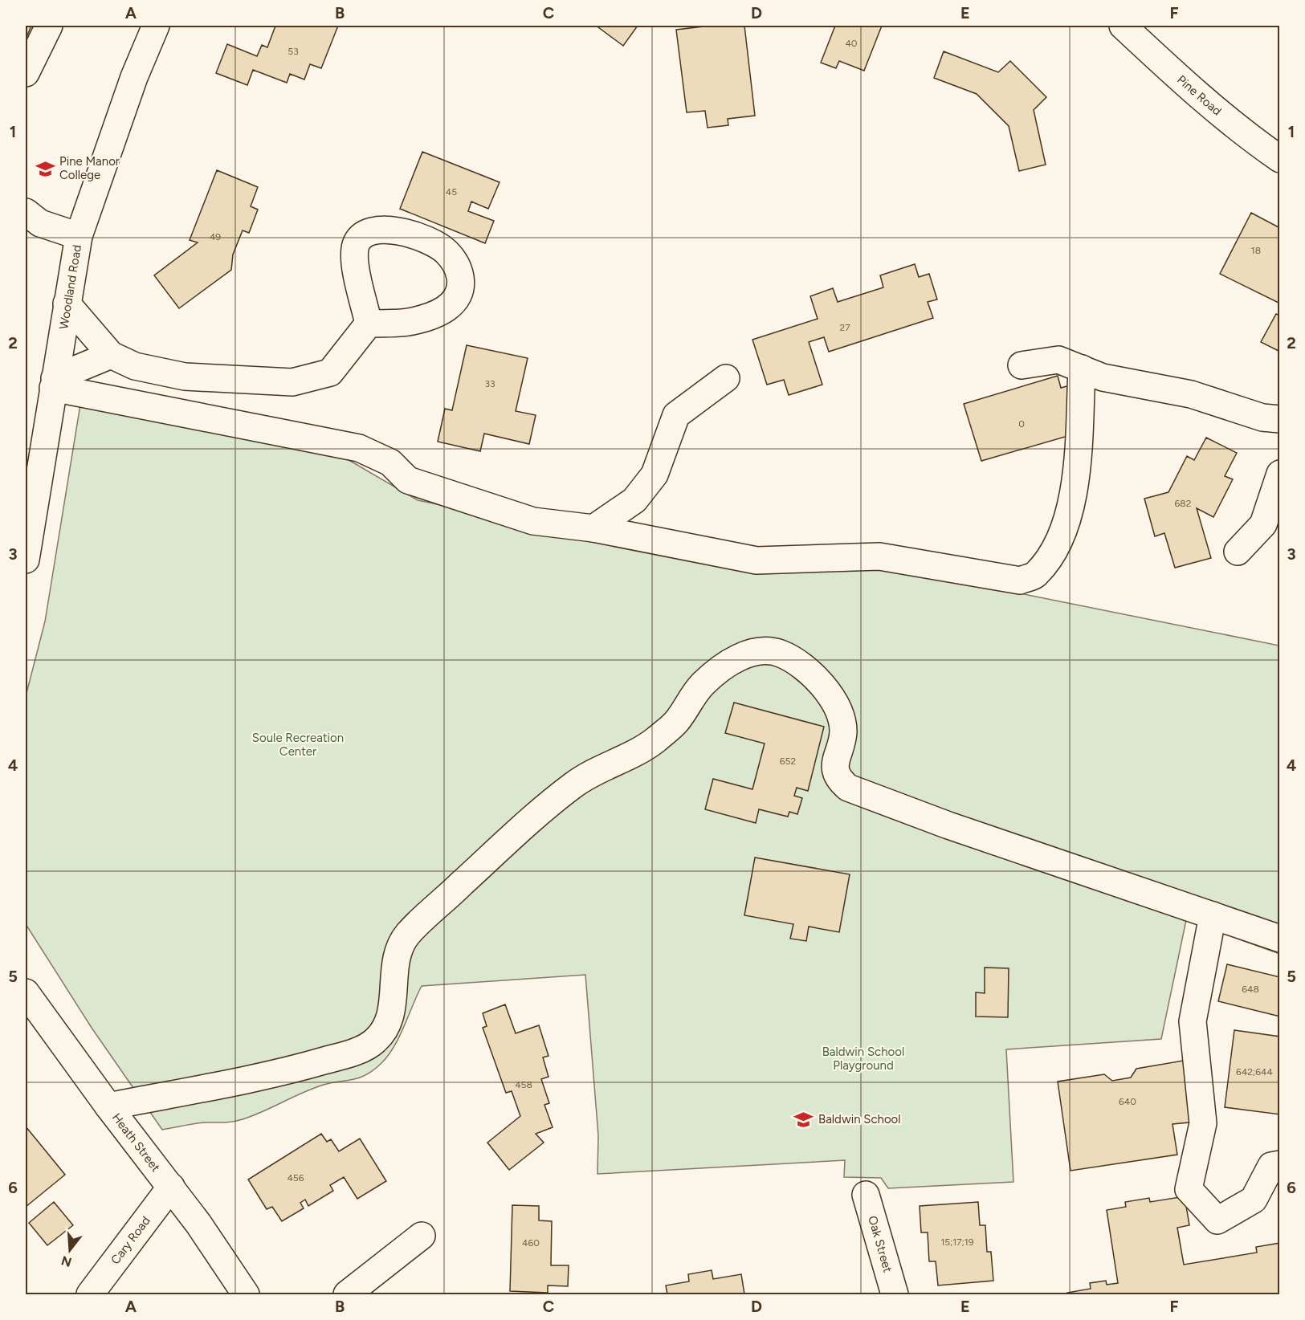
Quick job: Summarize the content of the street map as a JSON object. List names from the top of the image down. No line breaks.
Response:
{"streets":{"street":["Pine Road","Woodland Road","Heath Street","Cary Road","Oak Street"]},"crossings":[["Heath Street","Cary Road"]],"parks":["Soule Recreation Center","Baldwin School Playground"],"places":{"school or university":["Pine Manor College","Baldwin School"]},"house_numbers":["40","53","45","49","18","27","33","0","682","652","648","642;644","458","640","456","15;17;19","460"],"north":"bottom","grid":{"columns":["A","B","C","D","E","F"],"rows":["1","2","3","4","5","6"]}}
